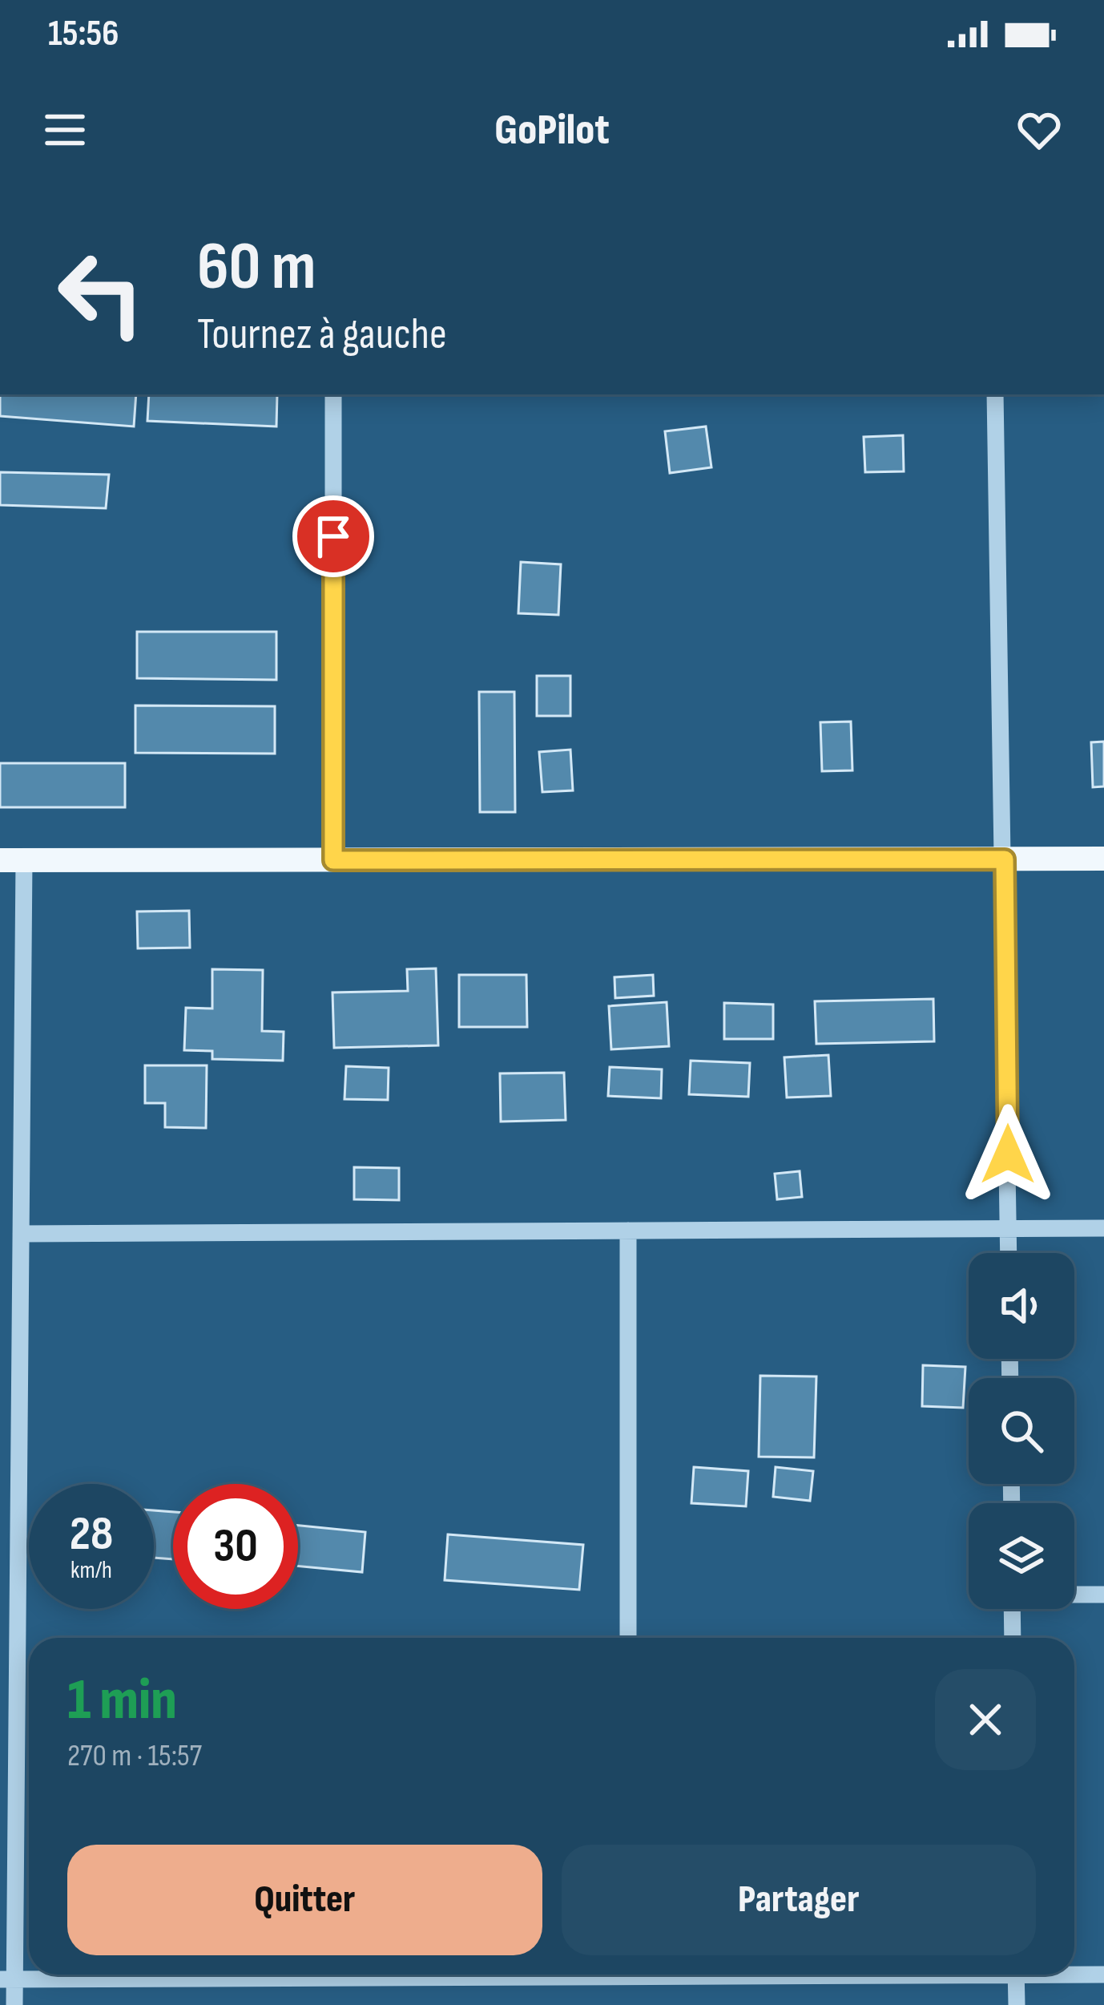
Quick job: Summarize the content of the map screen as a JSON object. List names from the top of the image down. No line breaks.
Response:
{"page":{"status":"15:56","header":"GoPilot","turn":["60 m","Tournez à gauche"],"speed":"28 km/h","limit":"30","heading":["1 min","270 m · 15:57"],"buttons":["Quitter","Partager"]}}
